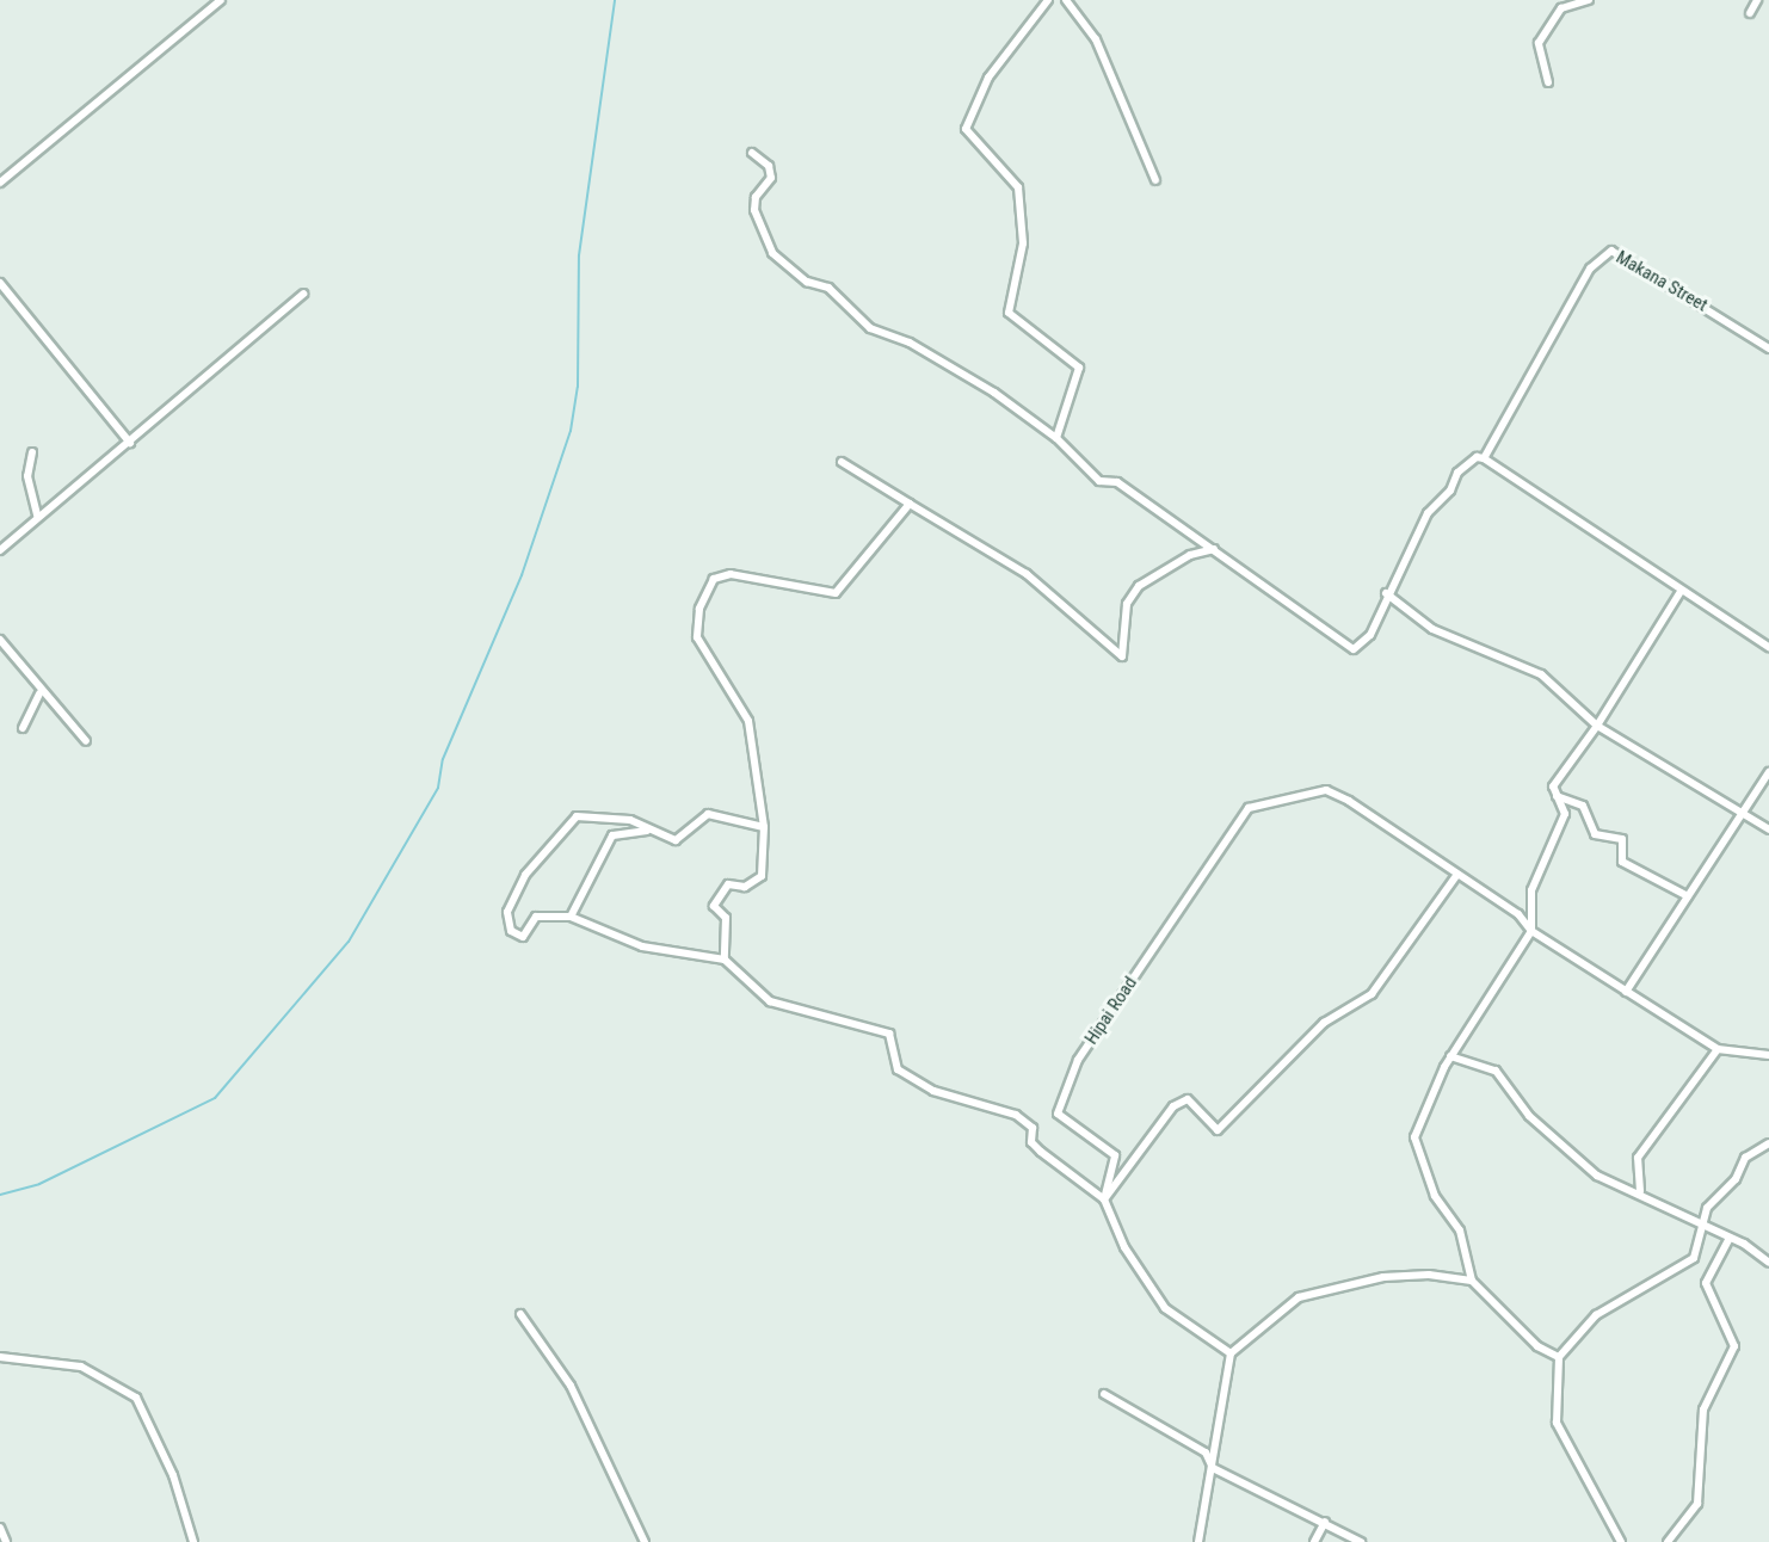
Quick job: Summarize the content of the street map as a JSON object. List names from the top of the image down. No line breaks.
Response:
{"streets":{"street":["Makana Street","Hipai Road"]}}
